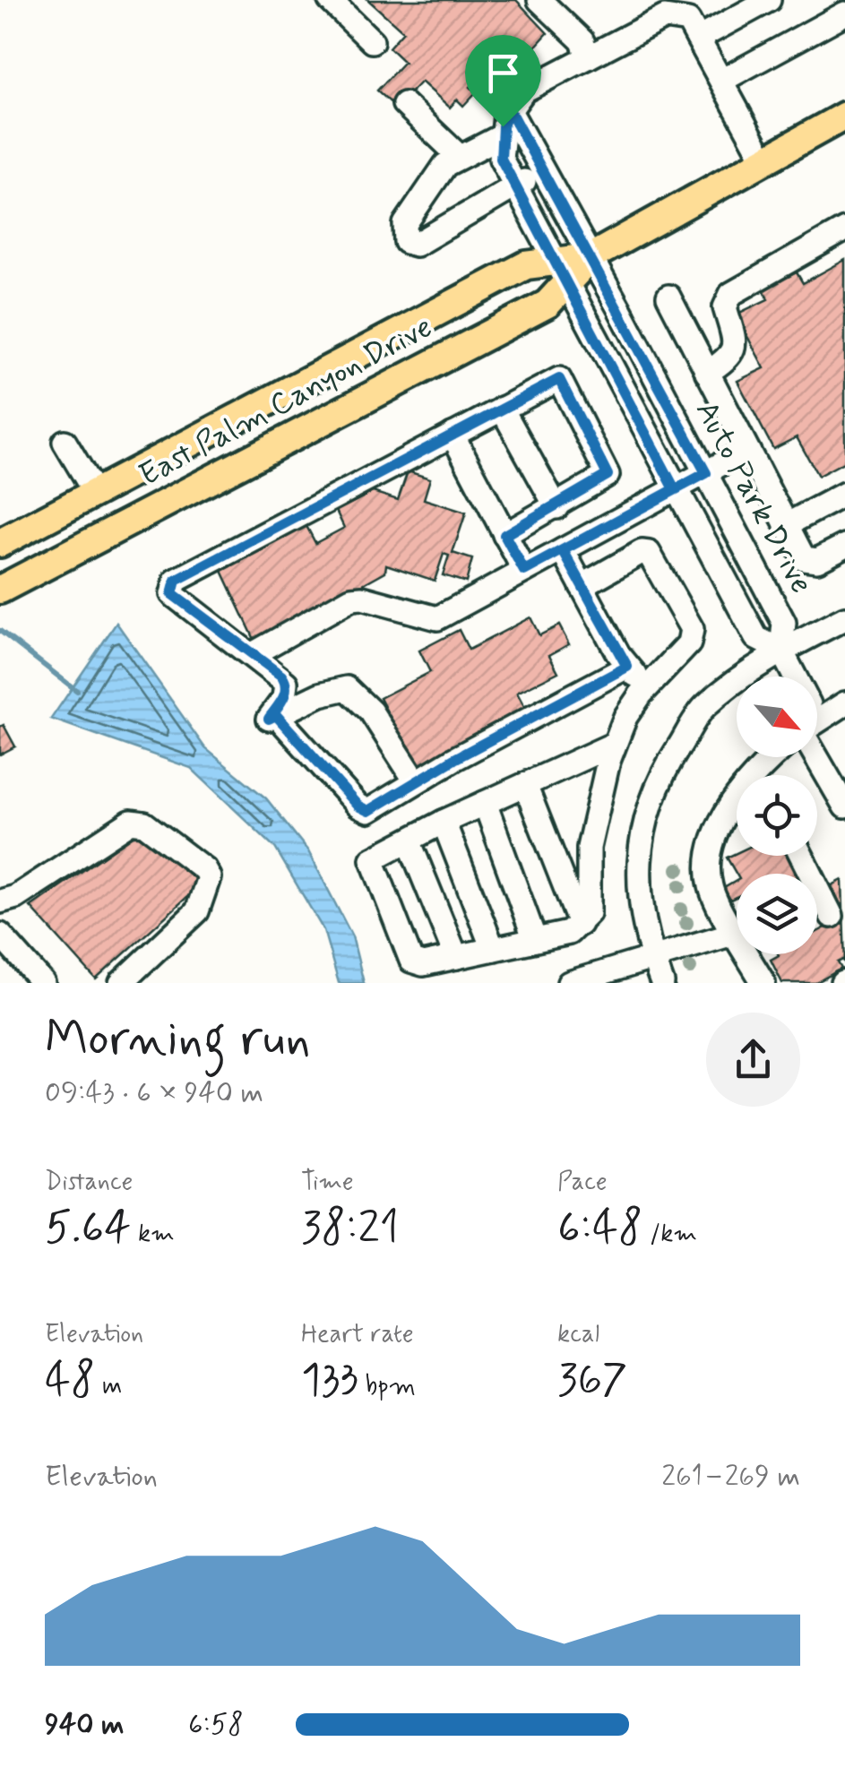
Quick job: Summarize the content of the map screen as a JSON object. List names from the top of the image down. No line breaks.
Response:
{"streets":{"main road":["East Palm Canyon Drive"],"street":["Auto Park Drive"]},"crossings":[["East Palm Canyon Drive","Auto Park Drive"]],"north":"bottom right","page":{"heading":["Morning run","09:43 · 6 × 940 m"],"stats":[["Distance","5.64 km"],["Time","38:21"],["Pace","6:48 /km"],["Elevation","48 m"],["Heart rate","133 bpm"],["kcal","367"]],"chart":["Elevation","261–269 m"],"list":[{"name":"940 m","note":"6:58"}]}}
